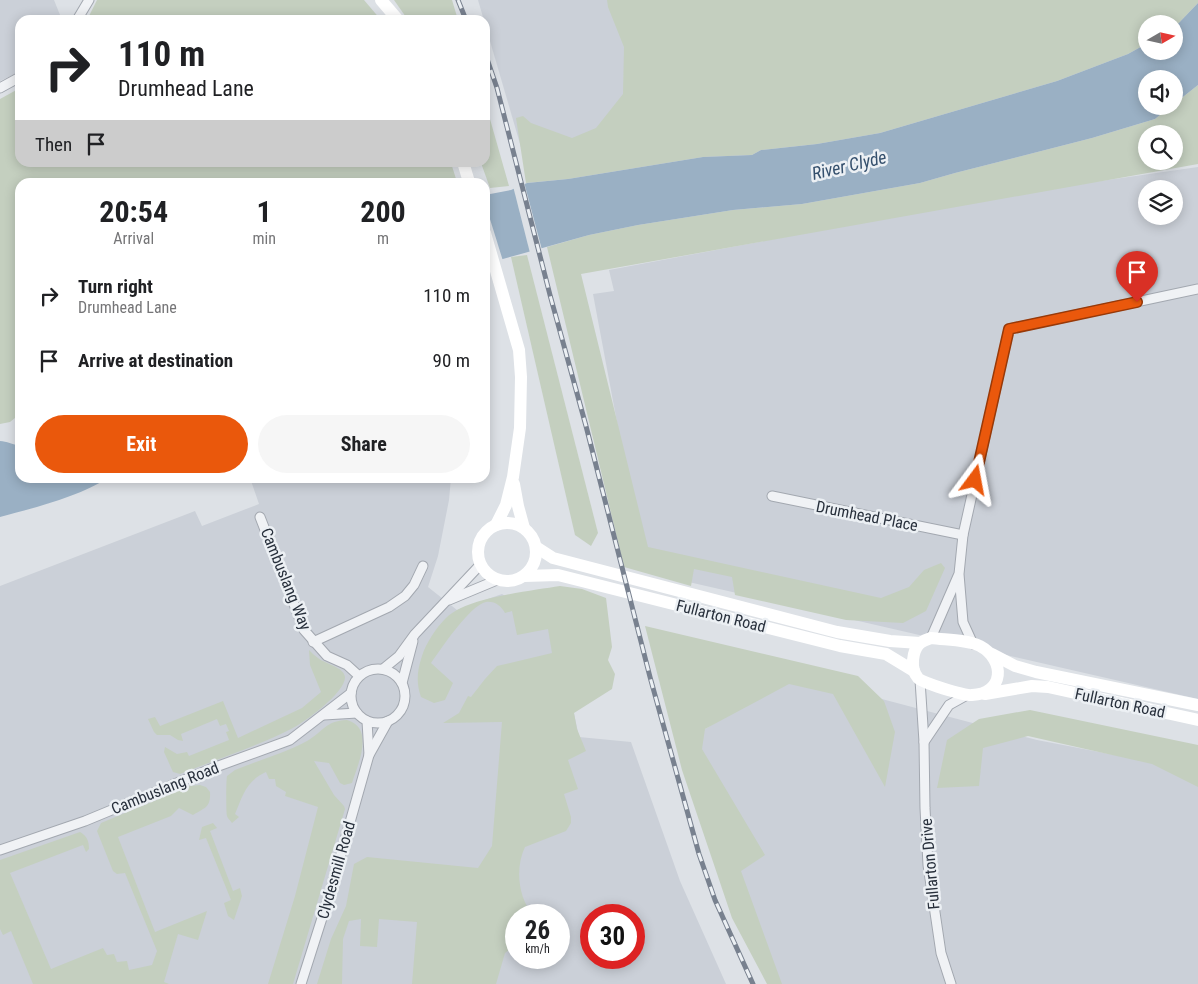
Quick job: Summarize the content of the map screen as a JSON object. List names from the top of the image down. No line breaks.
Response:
{"streets":{"street":["Drumhead Place","Cambuslang Way","Fullarton Road","Cambuslang Road","Fullarton Drive","Clydesmill Road"]},"crossings":[["Cambuslang Way","Cambuslang Road"],["Cambuslang Way","Clydesmill Road"],["Fullarton Road","Fullarton Drive"],["Cambuslang Road","Clydesmill Road"]],"water":["River Clyde"],"north":"right","page":{"turn":["110 m","Drumhead Lane"],"then":"Then","eta":["20:54","Arrival","1","min","200","m"],"list":[{"name":"Turn right","note":"Drumhead Lane","value":"110 m"},{"name":"Arrive at destination","value":"90 m"}],"buttons":["Exit","Share"],"speed":"26 km/h","limit":"30"}}
